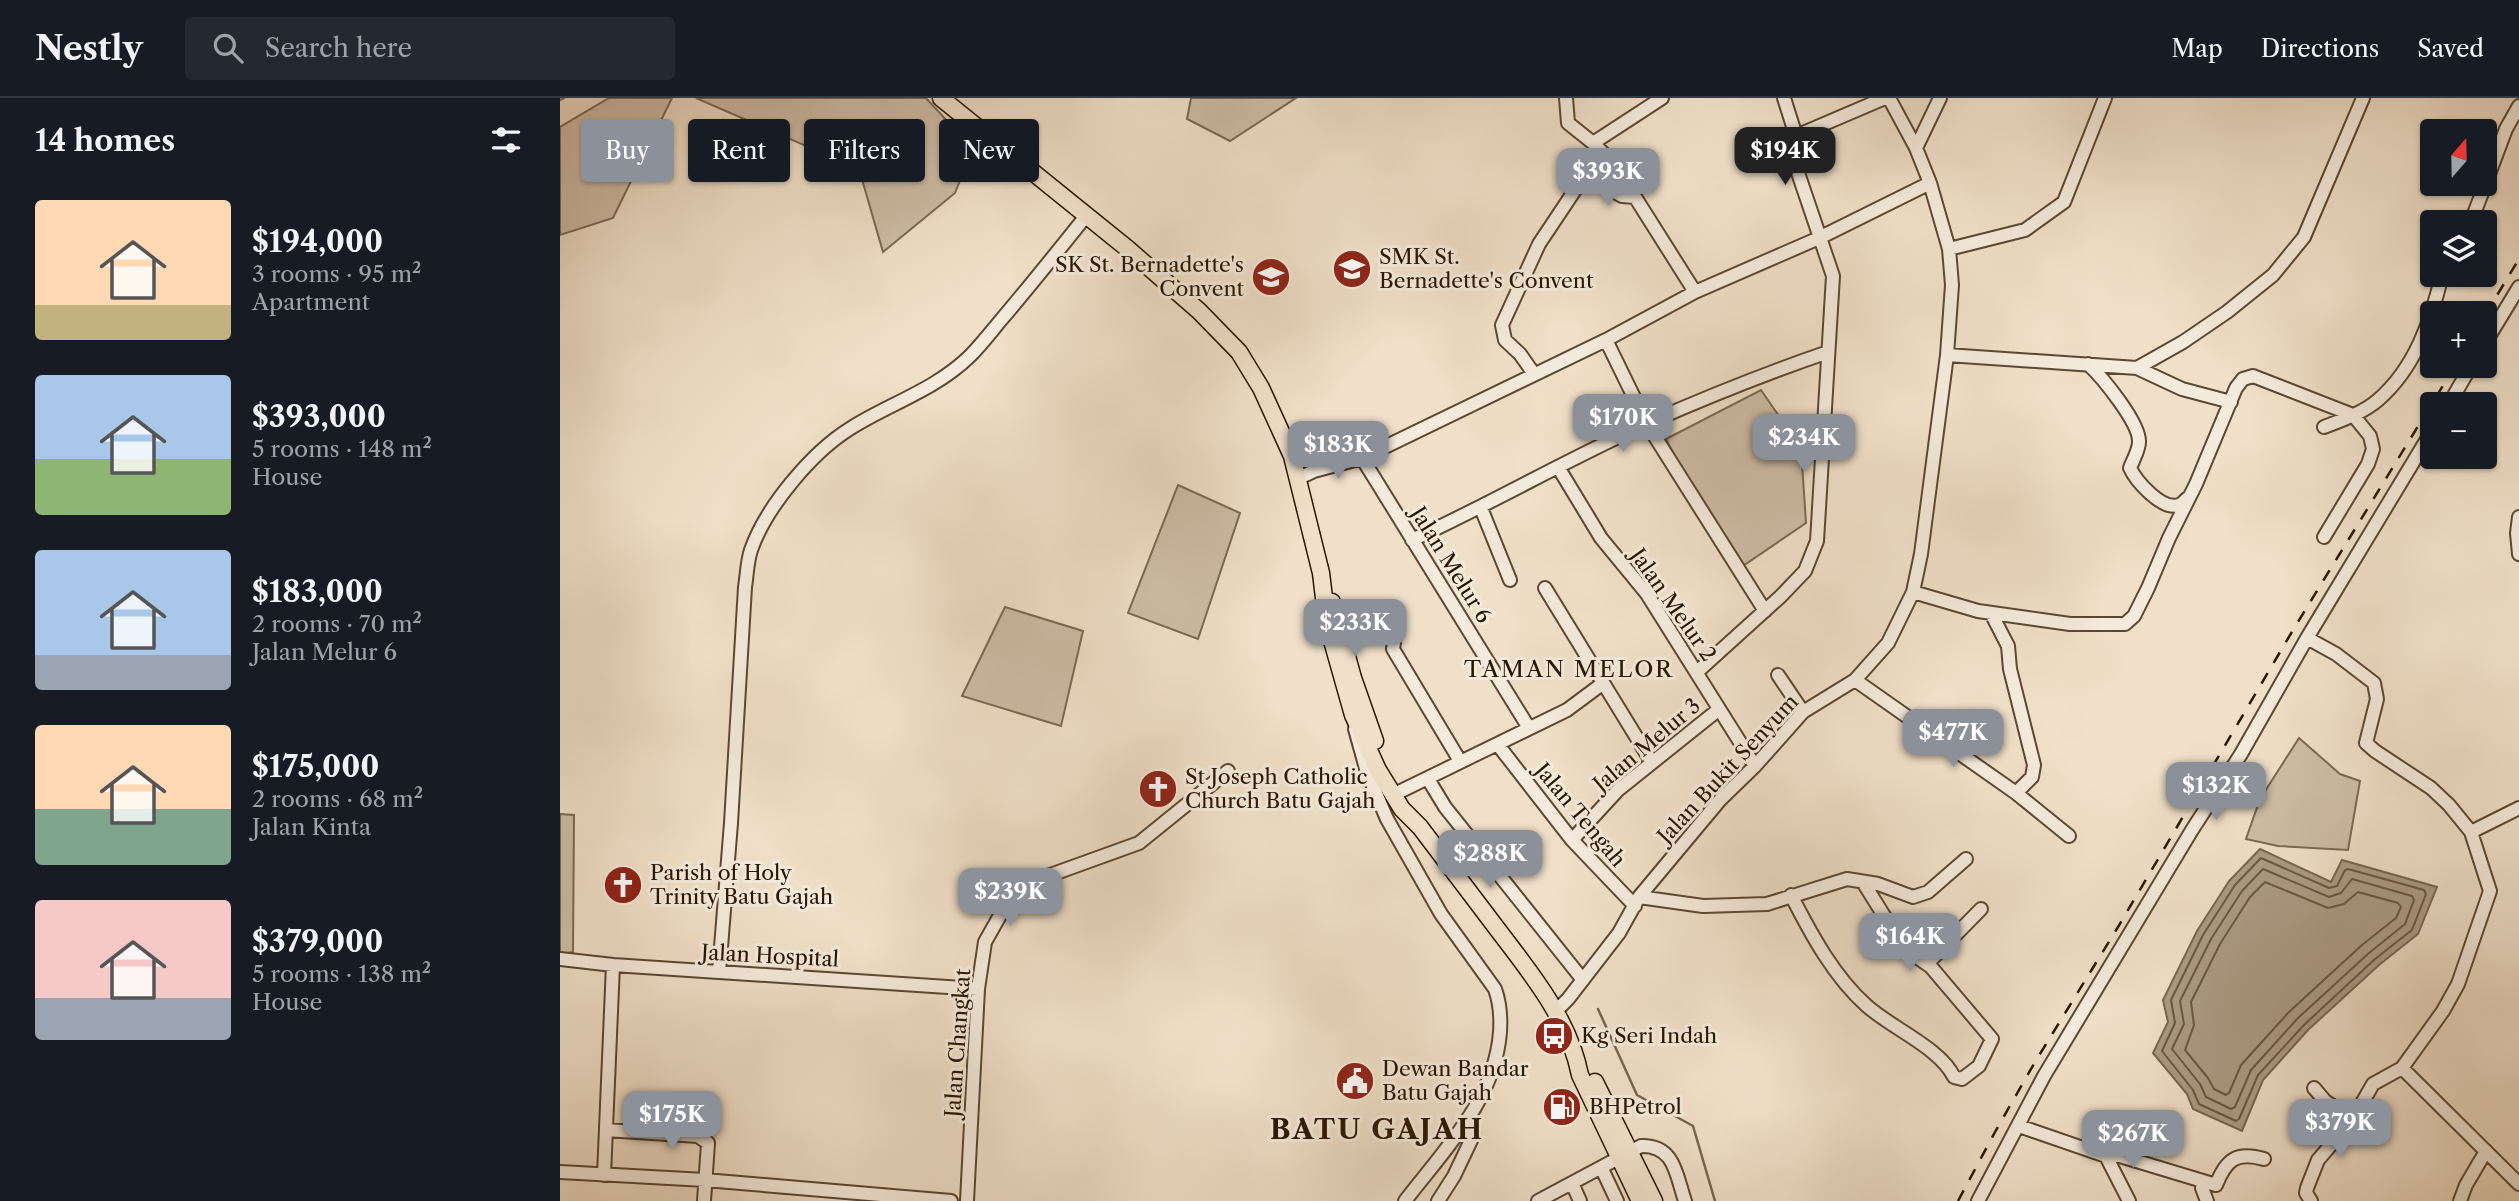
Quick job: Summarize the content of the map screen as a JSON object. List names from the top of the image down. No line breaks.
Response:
{"streets":{"street":["Jalan Melur 6","Jalan Melur 2","Jalan Melur 3","Jalan Bukit Senyum","Jalan Tengah","Jalan Hospital","Jalan Changkat"]},"crossings":[["Jalan Melur 2","Jalan Melur 3"],["Jalan Melur 2","Jalan Bukit Senyum"],["Jalan Melur 3","Jalan Tengah"],["Jalan Bukit Senyum","Jalan Tengah"],["Jalan Hospital","Jalan Changkat"]],"districts":["TAMAN MELOR","BATU GAJAH"],"places":{"school or university":["SMK St. Bernadette's Convent","SK St. Bernadette's Convent"],"church":["St Joseph Catholic Church Batu Gajah","Parish of Holy Trinity Batu Gajah"],"bus stop":["Kg Seri Indah"],"public building":["Dewan Bandar Batu Gajah"],"fuel station":["BHPetrol"]},"north":"top","page":{"header":"Nestly","search":"Search here","nav":["Map","Directions","Saved"],"heading":"14 homes","map_buttons":["+","−"],"chip":["Buy","Rent","Filters","New"],"price":["$194K","$393K","$170K","$234K","$183K","$233K","$477K","$132K","$288K","$239K","$164K","$175K","$379K","$267K"],"list":[{"name":"$194,000","note":"3 rooms · 95 m² · Apartment"},{"name":"$393,000","note":"5 rooms · 148 m² · House"},{"name":"$183,000","note":"2 rooms · 70 m² · Jalan Melur 6"},{"name":"$175,000","note":"2 rooms · 68 m² · Jalan Kinta"},{"name":"$379,000","note":"5 rooms · 138 m² · House"}]}}
